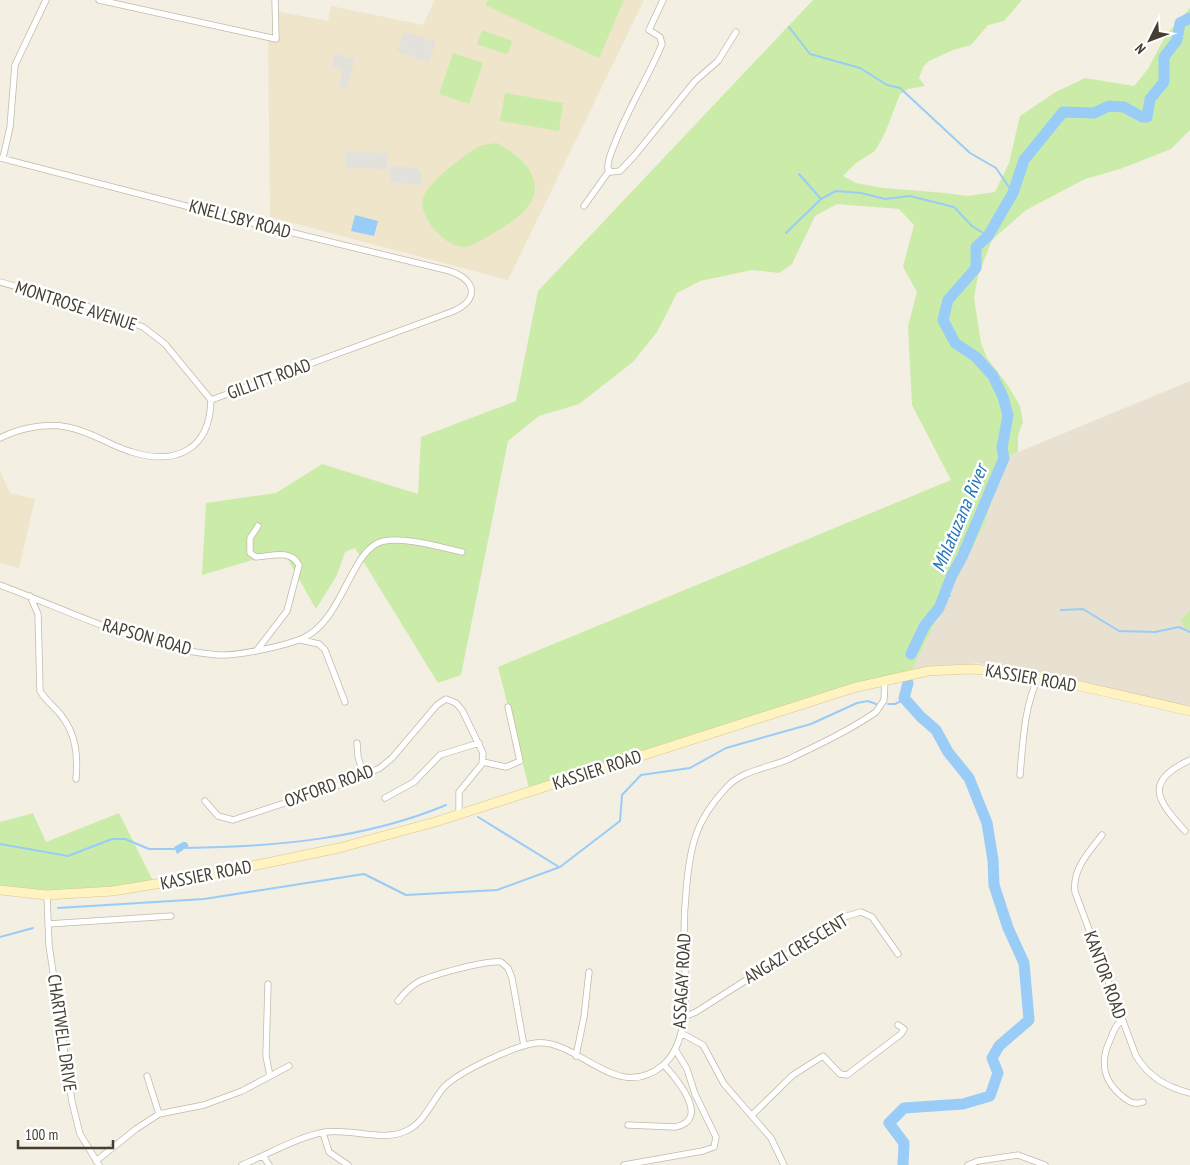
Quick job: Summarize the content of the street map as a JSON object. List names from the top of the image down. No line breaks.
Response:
{"streets":{"main road":["KASSIER ROAD"],"street":["KNELLSBY ROAD","MONTROSE AVENUE","GILLITT ROAD","RAPSON ROAD","OXFORD ROAD","ANGAZI CRESCENT","KANTOR ROAD","ASSAGAY ROAD","CHARTWELL DRIVE"]},"crossings":[["KNELLSBY ROAD","GILLITT ROAD"],["MONTROSE AVENUE","GILLITT ROAD"],["KASSIER ROAD","ASSAGAY ROAD"],["KASSIER ROAD","CHARTWELL DRIVE"],["ANGAZI CRESCENT","ASSAGAY ROAD"]],"water":["Mhlatuzana River"],"scale_bar":"100 m","north":"bottom left"}
